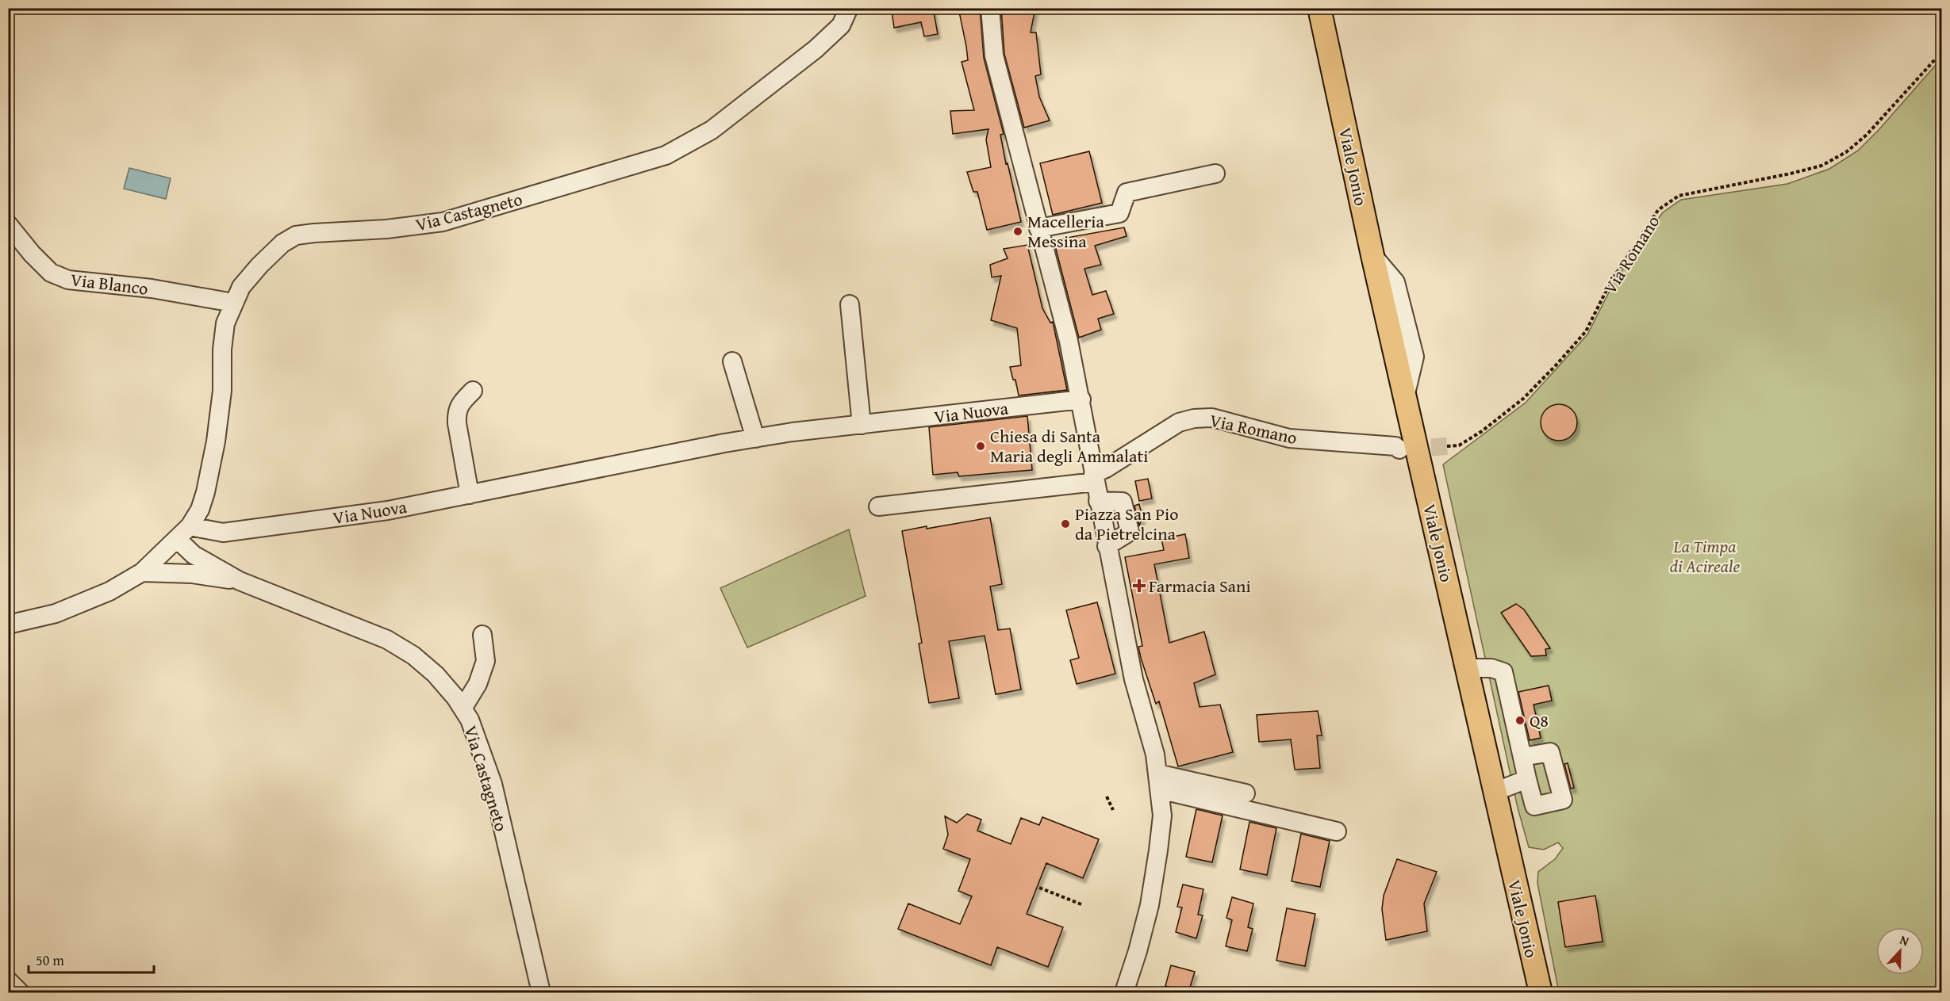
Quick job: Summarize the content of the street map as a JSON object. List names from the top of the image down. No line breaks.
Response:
{"streets":{"main road":["Viale Jonio"],"street":["Via Castagneto","Via Romano","Via Blanco","Via Nuova"]},"crossings":[["Via Castagneto","Via Blanco"],["Via Castagneto","Via Nuova"]],"parks":["La Timpa di Acireale"],"places":{"other":["Macelleria Messina","Chiesa di Santa Maria degli Ammalati","Piazza San Pio da Pietrelcina","Q8"],"health":["Farmacia Sani"]},"scale_bar":"50 m","north":"top"}
